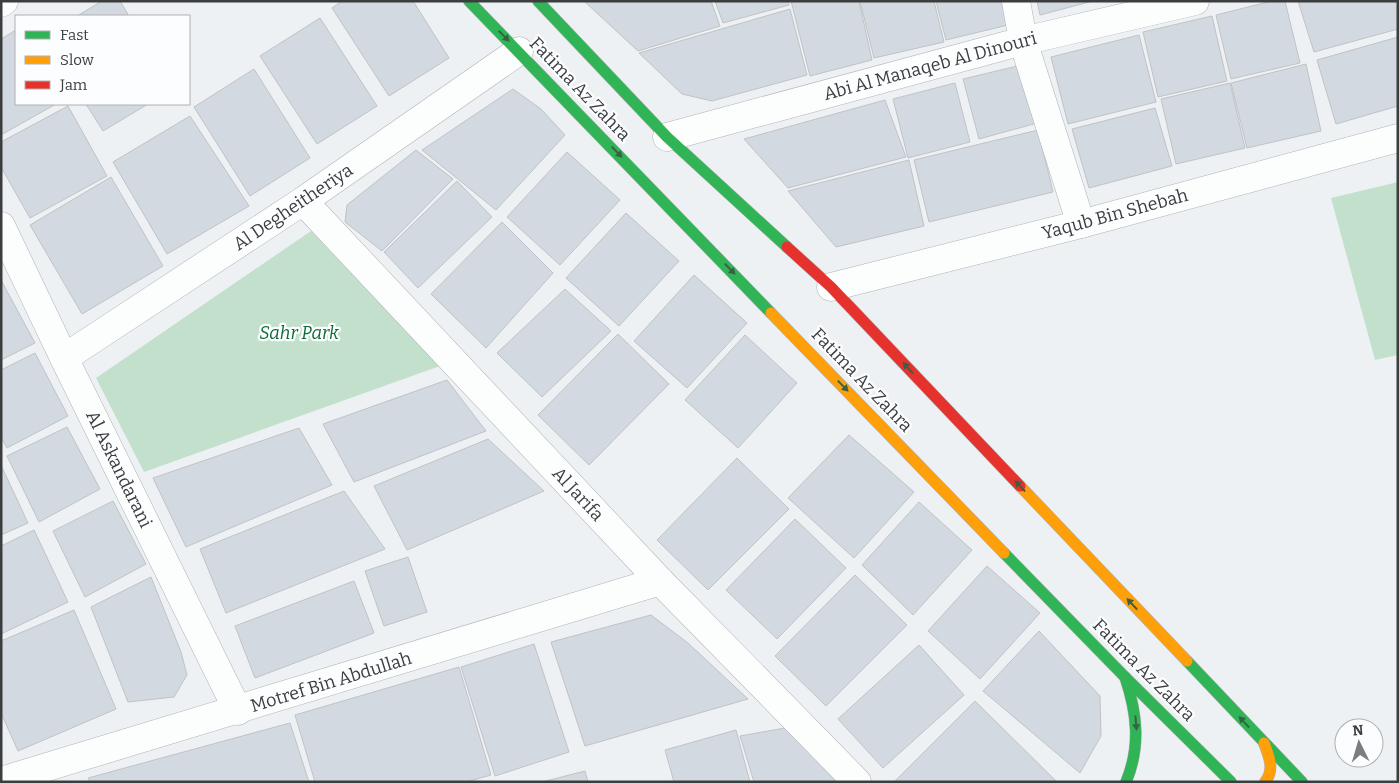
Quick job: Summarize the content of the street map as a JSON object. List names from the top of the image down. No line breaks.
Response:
{"streets":{"main road":["Fatima Az Zahra"],"street":["Abi Al Manaqeb Al Dinouri","Al Degheitheriya","Yaqub Bin Shebah","Al Askandarani","Al Jarifa","Motref Bin Abdullah"]},"crossings":[["Fatima Az Zahra","Al Degheitheriya"],["Al Degheitheriya","Al Askandarani"],["Al Degheitheriya","Al Jarifa"],["Al Askandarani","Motref Bin Abdullah"],["Al Jarifa","Motref Bin Abdullah"]],"parks":["Sahr Park"],"legend":["Fast","Slow","Jam"],"north":"top"}
